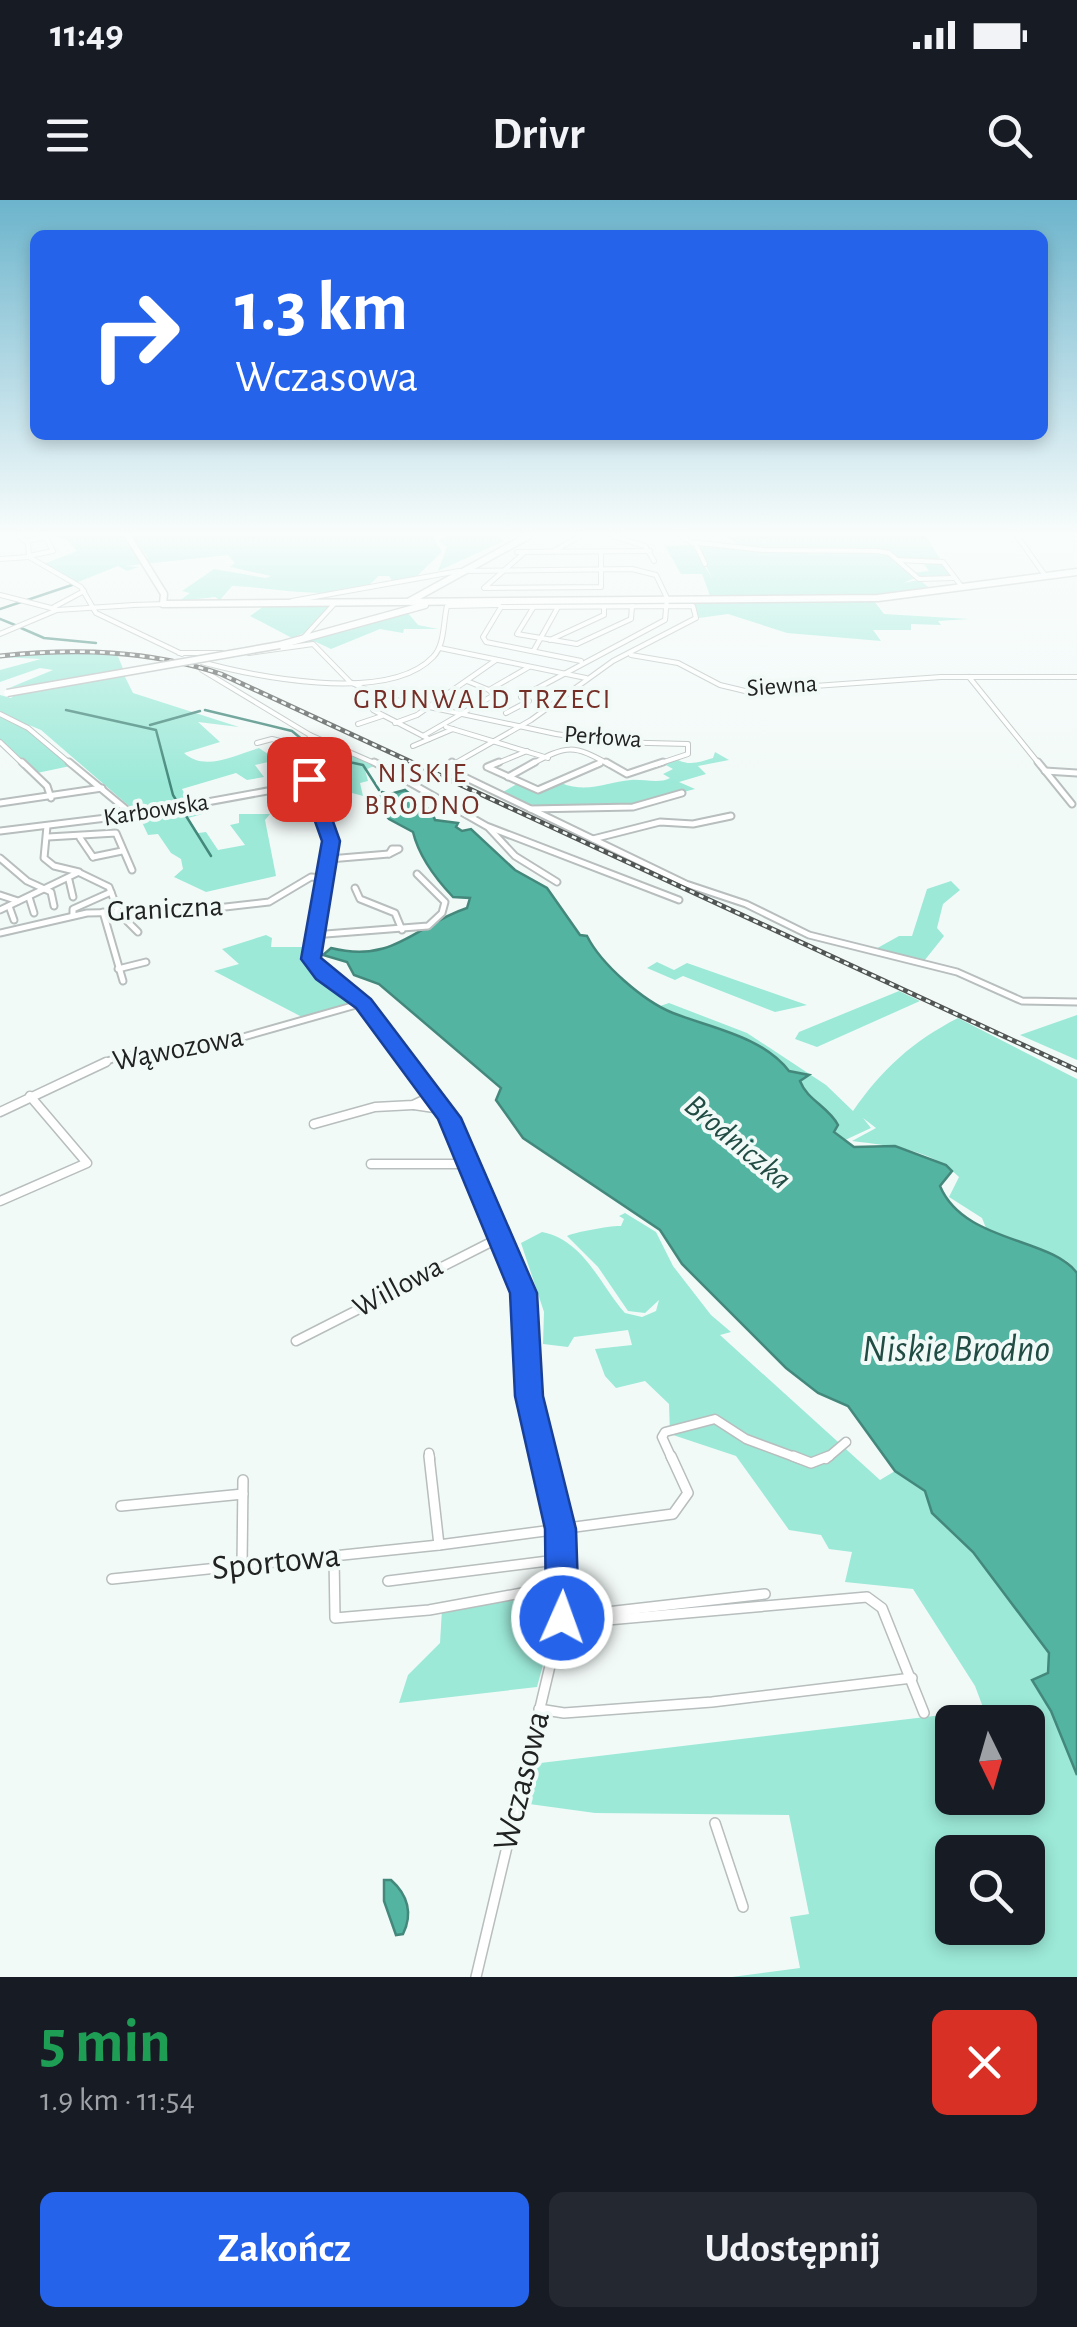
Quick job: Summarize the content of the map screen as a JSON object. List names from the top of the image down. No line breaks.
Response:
{"streets":{"street":["Siewna","Perłowa","Karbowska","Graniczna","Wąwozowa","Willowa","Sportowa","Wczasowa"]},"crossings":[["Wąwozowa","Wczasowa"],["Willowa","Wczasowa"],["Sportowa","Wczasowa"]],"districts":["GRUNWALD TRZECI","NISKIE BRODNO"],"water":["Brodniczka","Niskie Brodno"],"north":"bottom","page":{"status":"11:49","header":"Drivr","turn":["1.3 km","Wczasowa"],"heading":["5 min","1.9 km · 11:54"],"buttons":["Zakończ","Udostępnij"]}}
